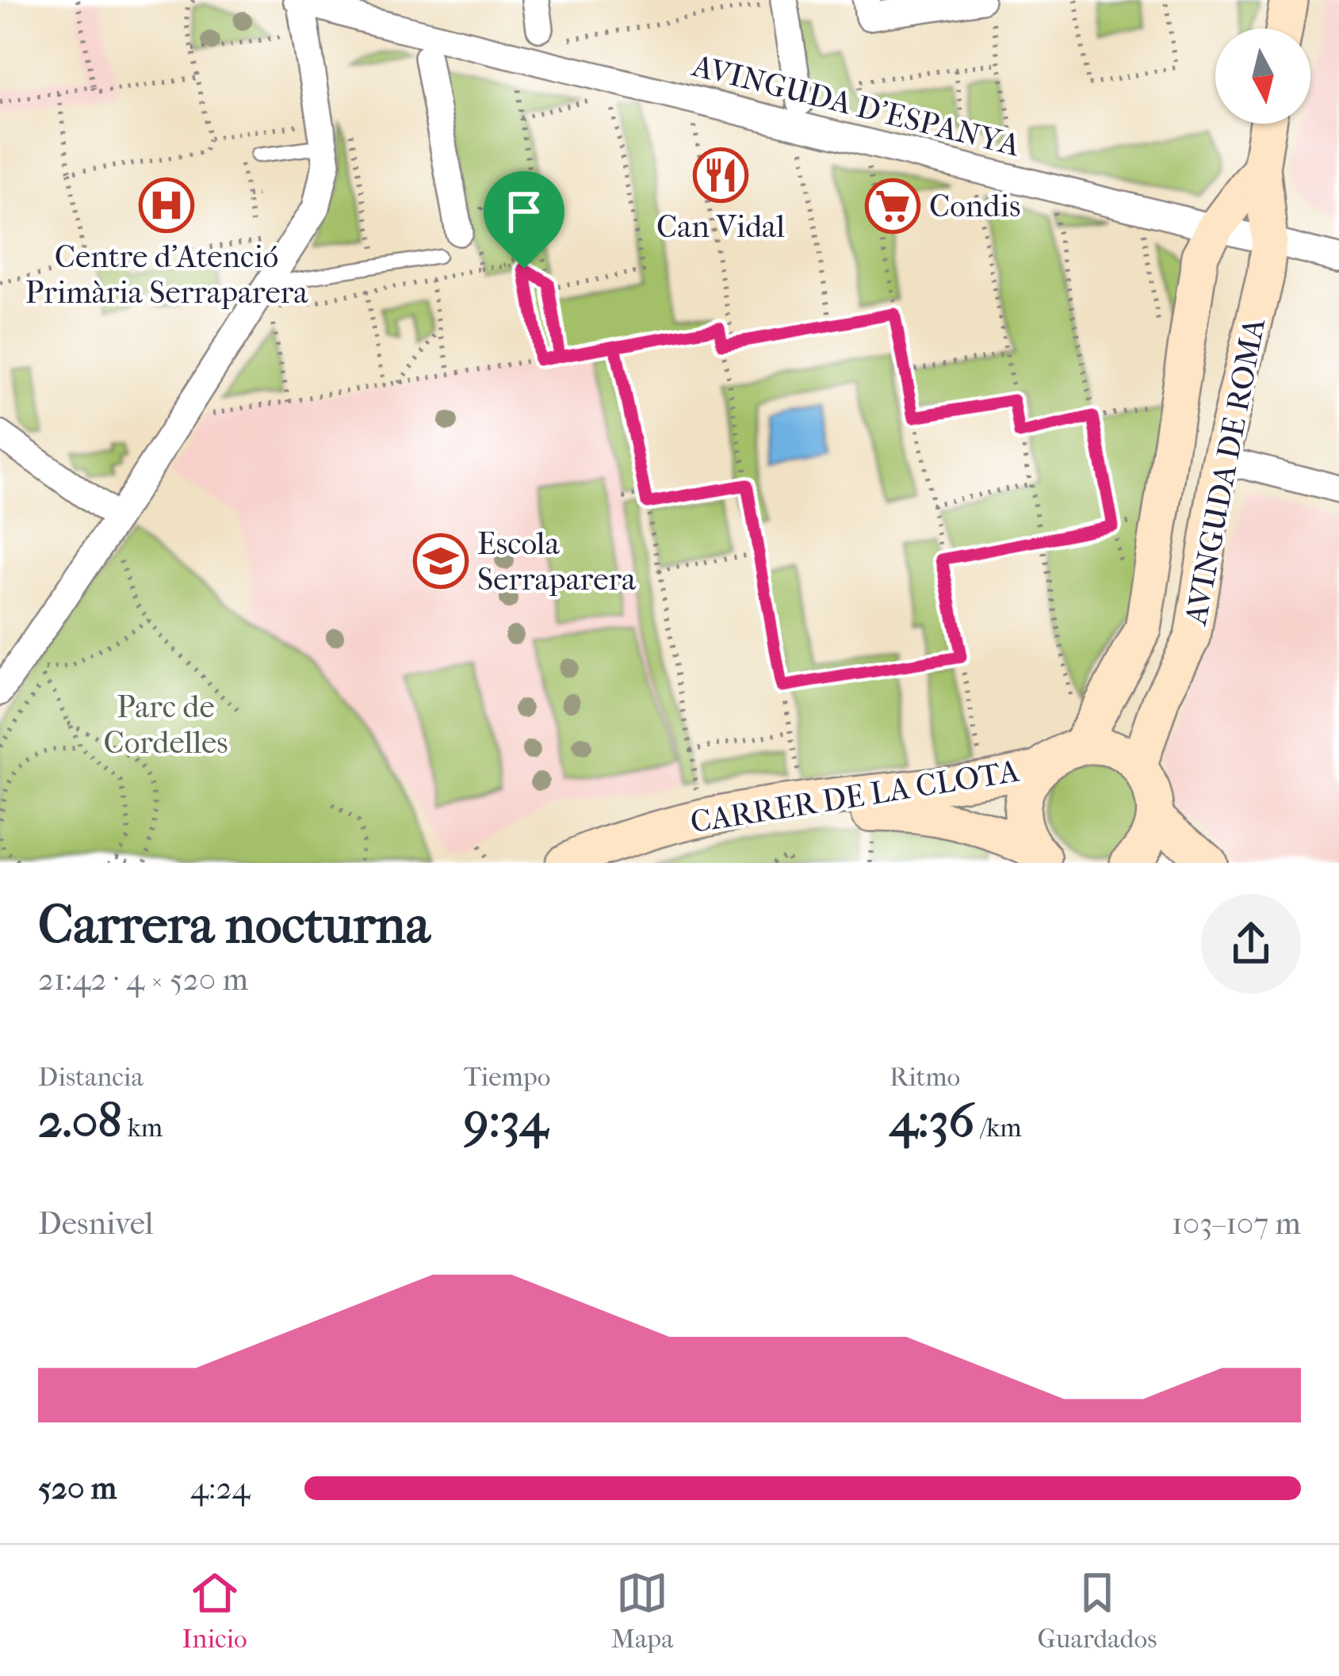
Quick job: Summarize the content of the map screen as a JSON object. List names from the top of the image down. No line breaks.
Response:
{"streets":{"street":["AVINGUDA D'ESPANYA","AVINGUDA DE ROMA","CARRER DE LA CLOTA"]},"crossings":[["AVINGUDA D'ESPANYA","AVINGUDA DE ROMA"],["AVINGUDA DE ROMA","CARRER DE LA CLOTA"]],"parks":["Parc de Cordelles"],"places":{"restaurant":["Can Vidal"],"hospital":["Centre d'Atenció Primària Serraparera"],"supermarket":["Condis"],"school or university":["Escola Serraparera"]},"north":"bottom","page":{"heading":["Carrera nocturna","21:42 · 4 × 520 m"],"stats":[["Distancia","2.08 km"],["Tiempo","9:34"],["Ritmo","4:36 /km"]],"chart":["Desnivel","103–107 m"],"list":[{"name":"520 m","note":"4:24"}],"tabs":["Inicio","Mapa","Guardados"]}}
